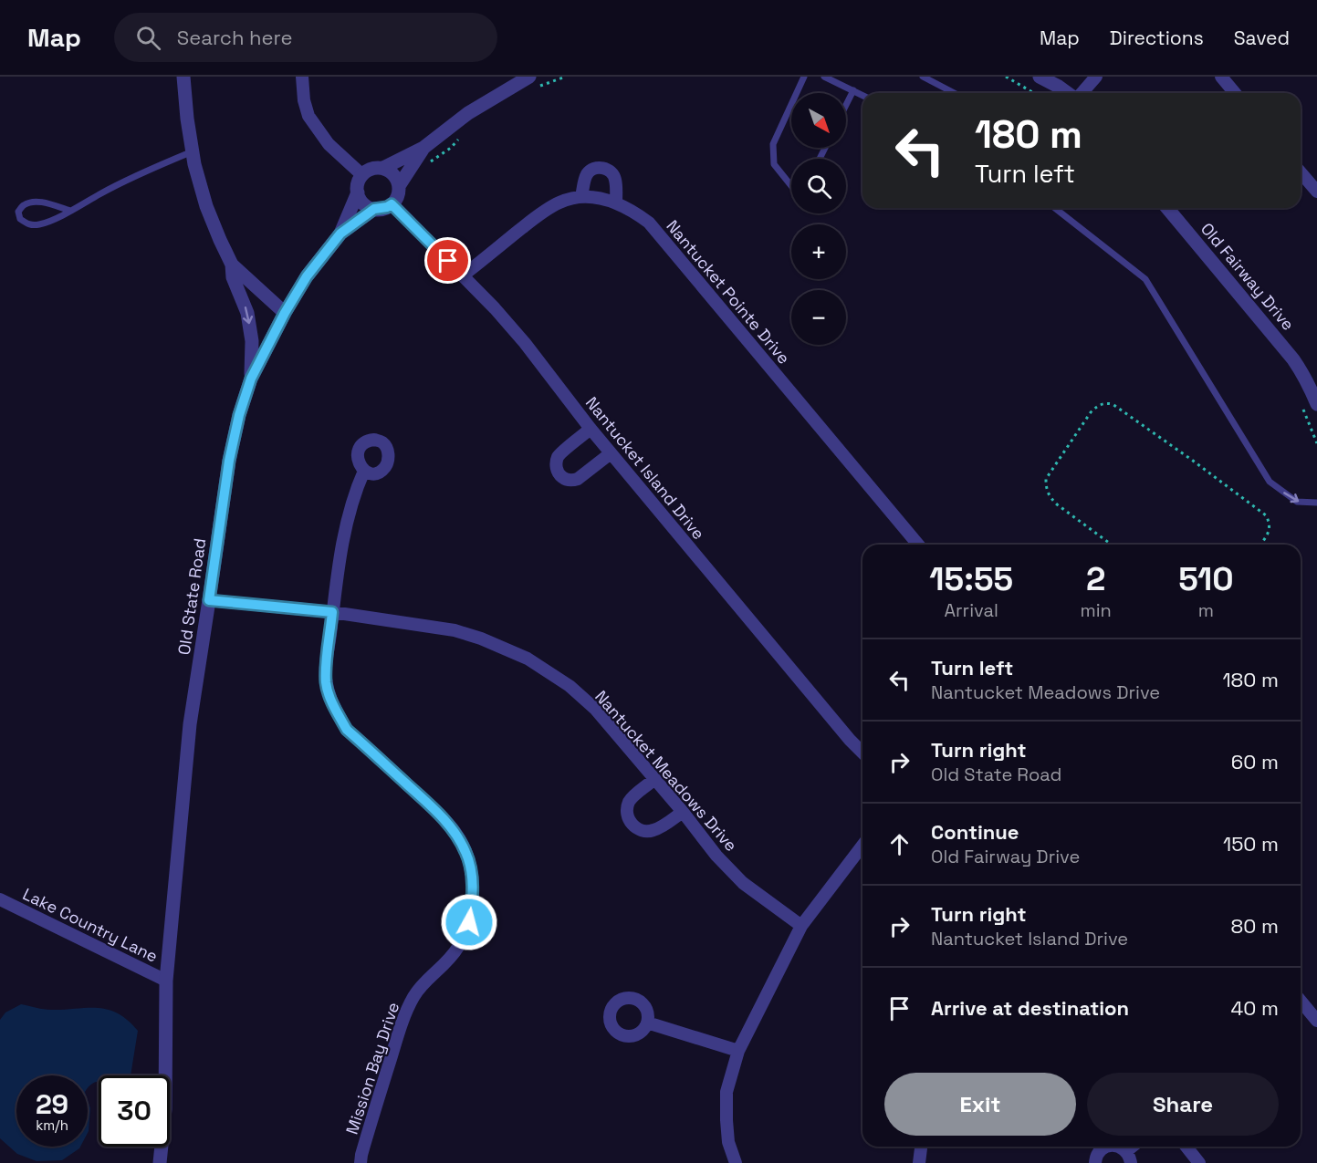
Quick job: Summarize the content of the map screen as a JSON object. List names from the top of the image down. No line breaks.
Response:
{"streets":{"street":["Old Fairway Drive","Nantucket Pointe Drive","Nantucket Island Drive","Old State Road","Nantucket Meadows Drive","Lake Country Lane","Mission Bay Drive"]},"crossings":[["Nantucket Pointe Drive","Nantucket Island Drive"],["Old State Road","Nantucket Meadows Drive"],["Old State Road","Lake Country Lane"],["Nantucket Meadows Drive","Mission Bay Drive"]],"north":"bottom right","page":{"header":"Map","search":"Search here","nav":["Map","Directions","Saved"],"map_buttons":["+","−"],"turn":["180 m","Turn left"],"eta":["15:55","Arrival","2","min","510","m"],"list":[{"name":"Turn left","note":"Nantucket Meadows Drive","value":"180 m"},{"name":"Turn right","note":"Old State Road","value":"60 m"},{"name":"Continue","note":"Old Fairway Drive","value":"150 m"},{"name":"Turn right","note":"Nantucket Island Drive","value":"80 m"},{"name":"Arrive at destination","value":"40 m"}],"buttons":["Exit","Share"],"speed":"29 km/h","limit":"30"}}
